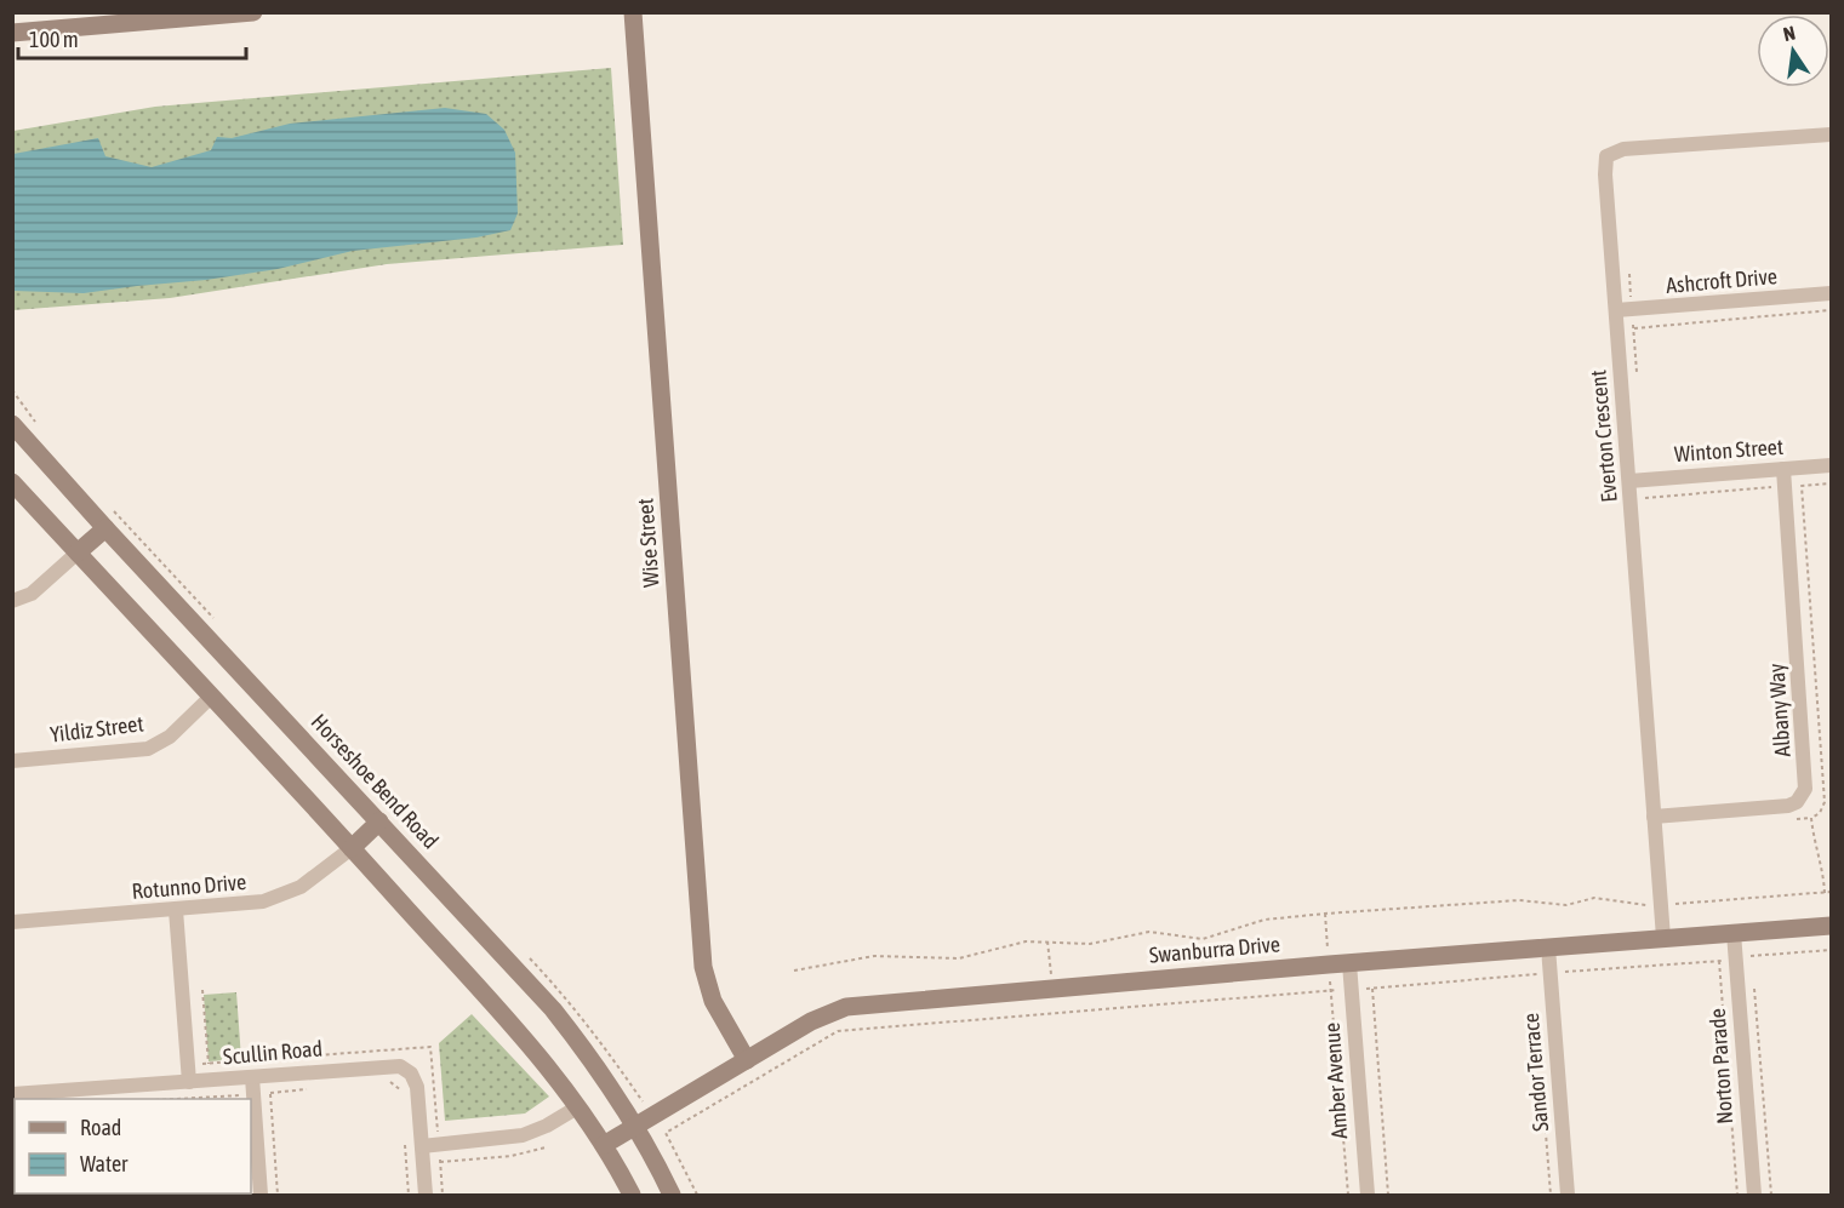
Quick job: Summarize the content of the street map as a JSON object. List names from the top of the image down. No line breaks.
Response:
{"streets":{"street":["Ashcroft Drive","Everton Crescent","Winton Street","Wise Street","Albany Way","Yildiz Street","Horseshoe Bend Road","Rotunno Drive","Swanburra Drive","Scullin Road","Norton Parade","Sandor Terrace","Amber Avenue"]},"crossings":[["Ashcroft Drive","Everton Crescent"],["Everton Crescent","Winton Street"],["Everton Crescent","Albany Way"],["Everton Crescent","Swanburra Drive"],["Winton Street","Albany Way"],["Wise Street","Swanburra Drive"],["Horseshoe Bend Road","Swanburra Drive"],["Swanburra Drive","Norton Parade"],["Swanburra Drive","Sandor Terrace"],["Swanburra Drive","Amber Avenue"]],"legend":["Road","Water"],"scale_bar":"100 m","north":"top"}
